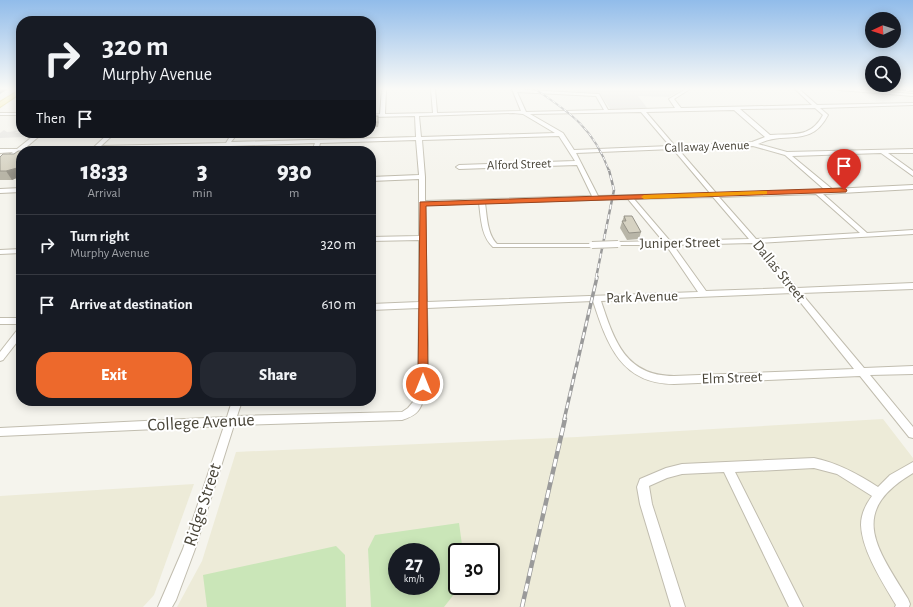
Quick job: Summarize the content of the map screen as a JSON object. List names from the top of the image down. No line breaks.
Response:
{"streets":{"street":["Callaway Avenue","Alford Street","Juniper Street","Dallas Street","Park Avenue","Elm Street","College Avenue","Ridge Street"]},"crossings":[["Callaway Avenue","Dallas Street"],["Juniper Street","Dallas Street"],["Dallas Street","Park Avenue"],["Dallas Street","Elm Street"],["Park Avenue","Elm Street"],["Park Avenue","College Avenue"],["College Avenue","Ridge Street"]],"north":"left","page":{"turn":["320 m","Murphy Avenue"],"then":"Then","eta":["18:33","Arrival","3","min","930","m"],"list":[{"name":"Turn right","note":"Murphy Avenue","value":"320 m"},{"name":"Arrive at destination","value":"610 m"}],"buttons":["Exit","Share"],"speed":"27 km/h","limit":"30"}}
